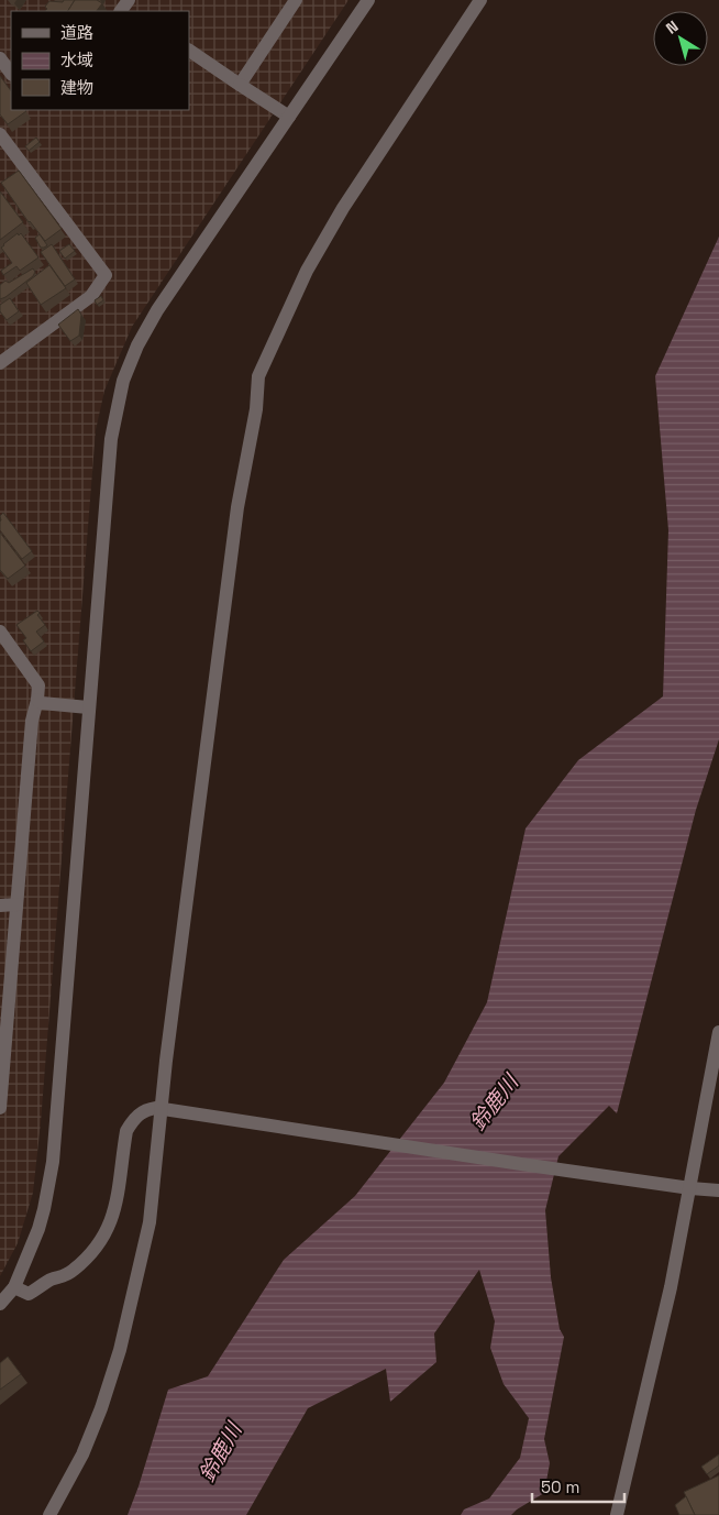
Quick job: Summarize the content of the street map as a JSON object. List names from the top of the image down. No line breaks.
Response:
{"water":["鈴鹿川"],"legend":["道路","水域","建物"],"scale_bar":"50 m","north":"top left"}
